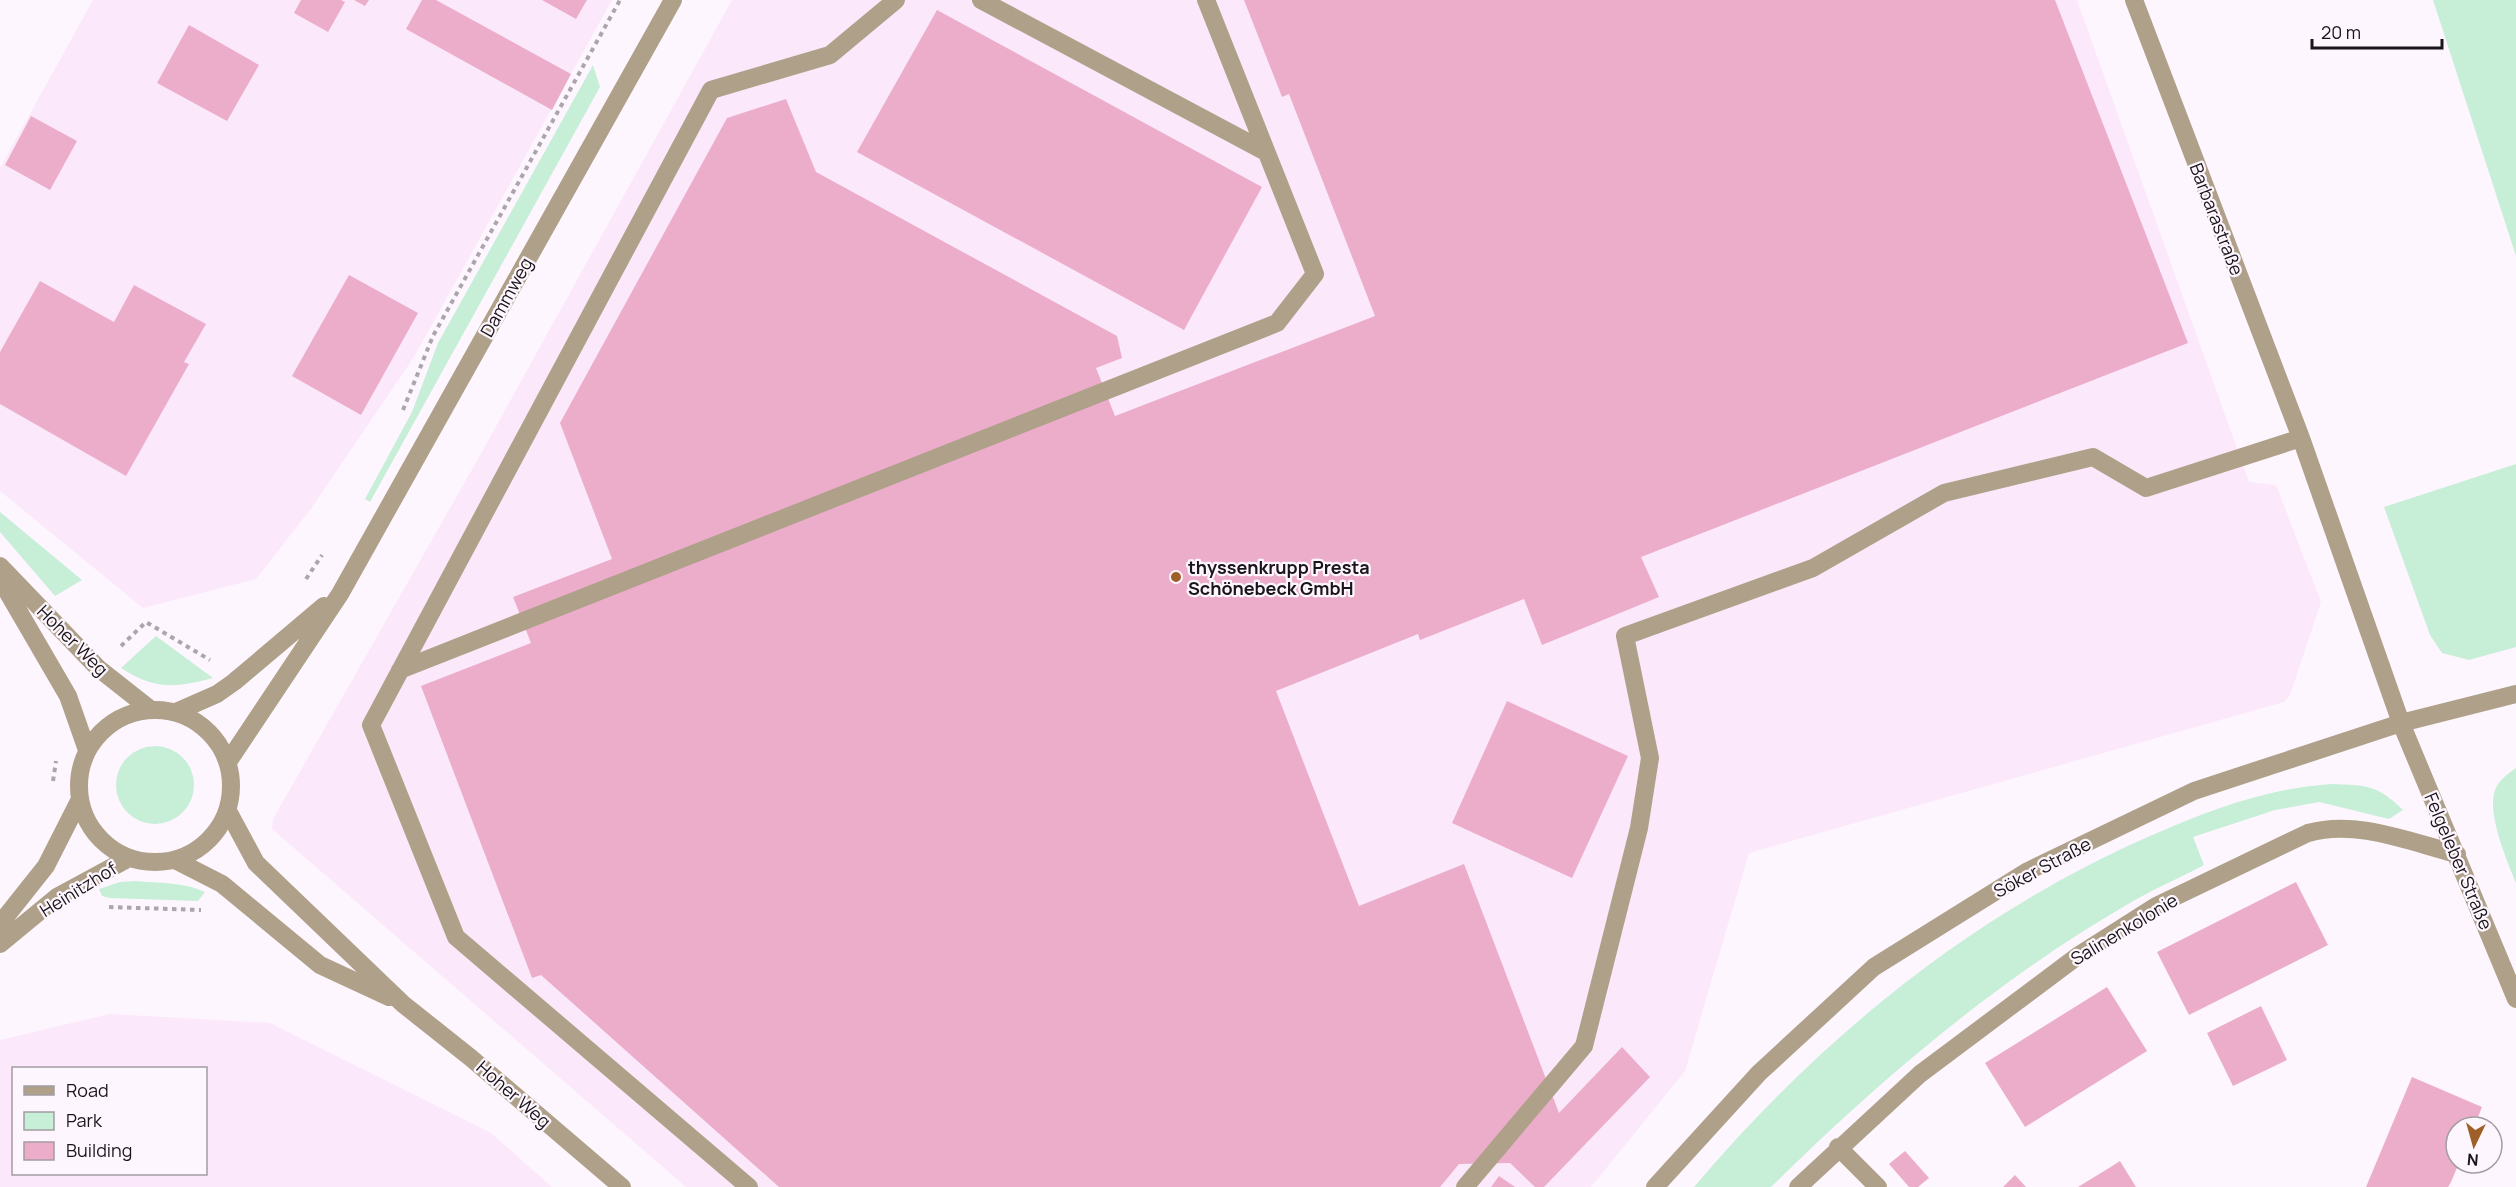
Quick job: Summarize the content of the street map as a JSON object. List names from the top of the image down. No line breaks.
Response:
{"streets":{"street":["Barbarastraße","Dammweg","Hoher Weg","Felgeleber Straße","Söker Straße","Heinitzhof","Salinenkolonie"]},"crossings":[["Barbarastraße","Felgeleber Straße"],["Barbarastraße","Söker Straße"],["Dammweg","Hoher Weg"],["Dammweg","Heinitzhof"],["Hoher Weg","Heinitzhof"],["Felgeleber Straße","Söker Straße"],["Felgeleber Straße","Salinenkolonie"]],"places":["thyssenkrupp Presta Schönebeck GmbH"],"legend":["Road","Park","Building"],"scale_bar":"20 m","north":"bottom"}
